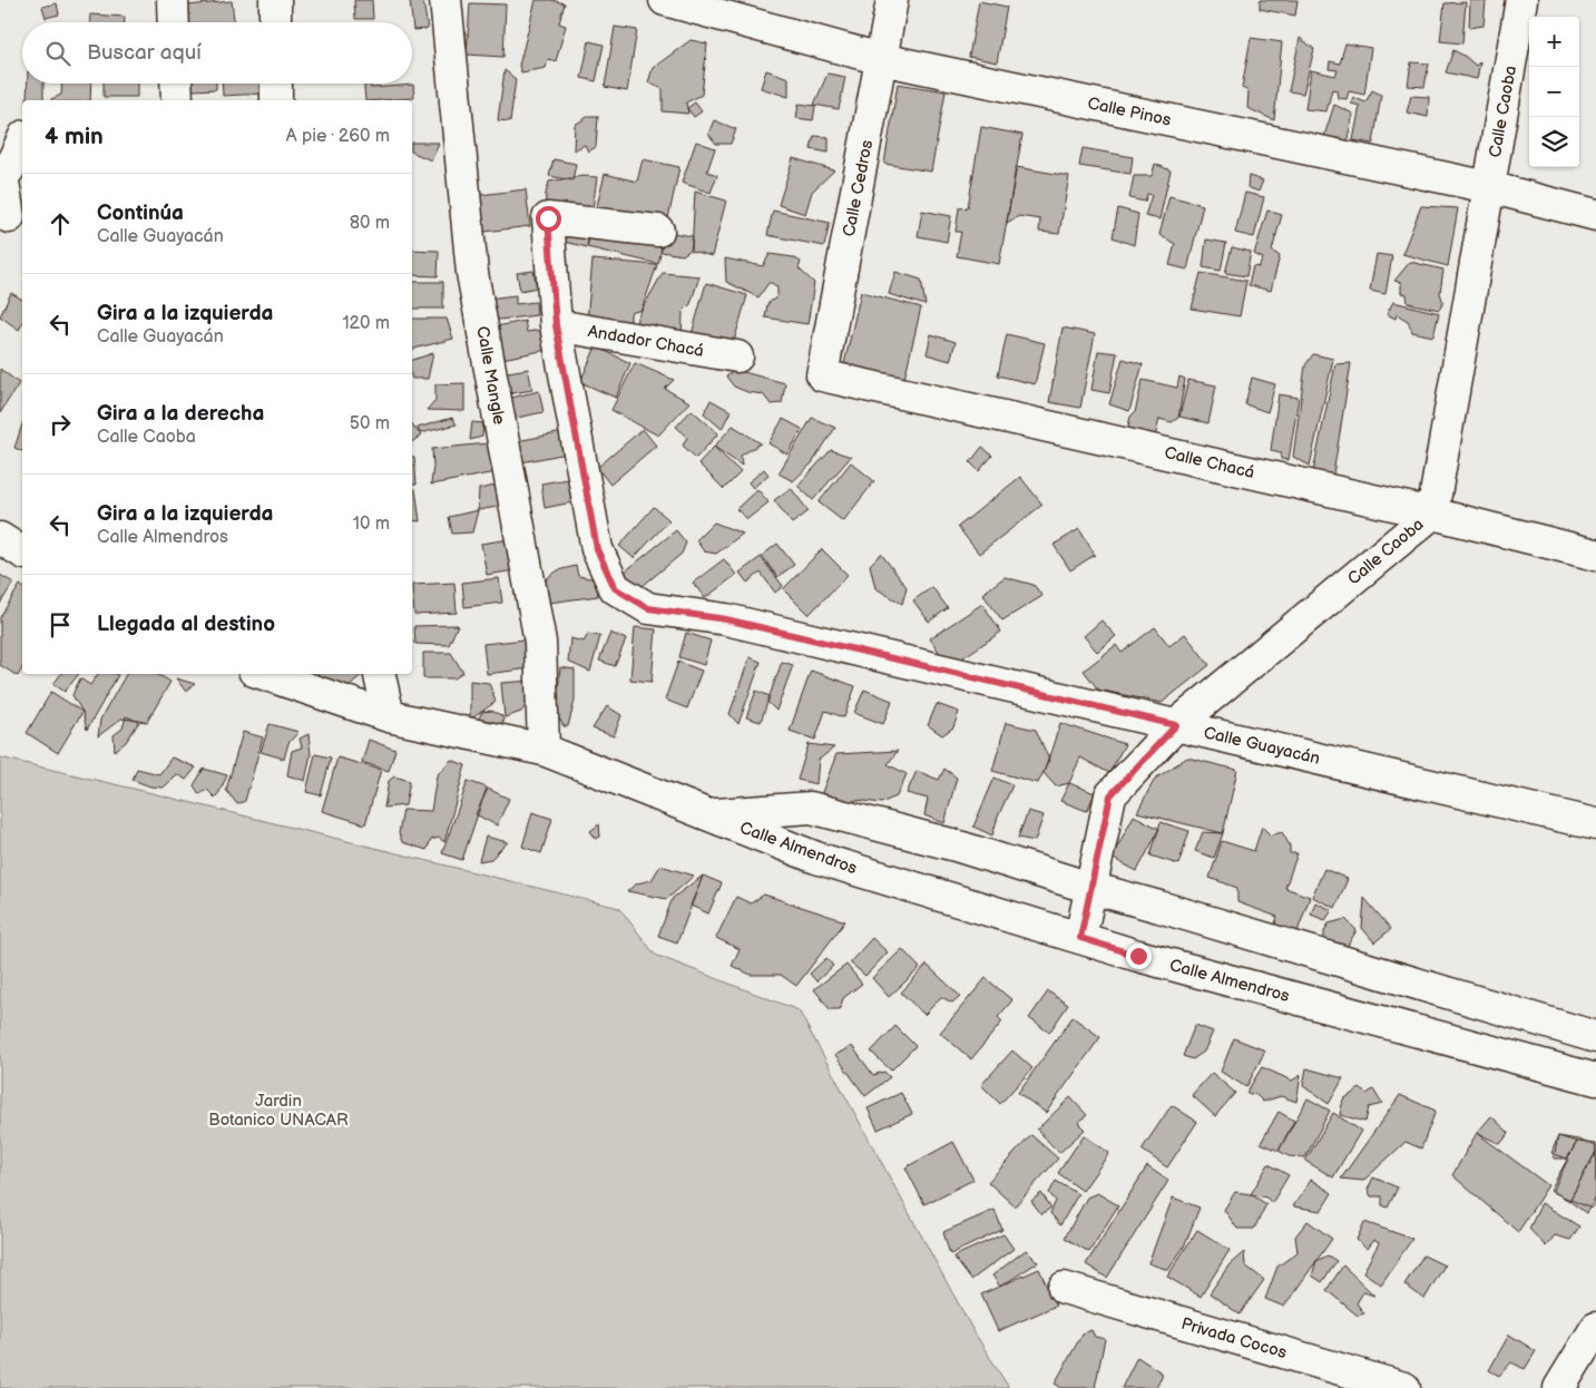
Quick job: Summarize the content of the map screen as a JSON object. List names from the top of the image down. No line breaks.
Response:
{"streets":{"street":["Calle Pinos","Calle Caoba","Calle Cedros","Andador Chacá","Calle Mangle","Calle Chacá","Calle Guayacán","Calle Almendros","Privada Cocos"]},"crossings":[["Calle Pinos","Calle Caoba"],["Calle Pinos","Calle Cedros"],["Calle Caoba","Calle Chacá"],["Calle Caoba","Calle Guayacán"],["Calle Caoba","Calle Almendros"],["Calle Cedros","Calle Chacá"],["Andador Chacá","Calle Guayacán"],["Calle Mangle","Calle Almendros"]],"parks":["Jardin Botanico UNACAR"],"page":{"map_buttons":["+","−"],"search":"Buscar aquí","heading":["4 min","A pie · 260 m"],"list":[["Continúa","Calle Guayacán","80 m"],["Gira a la izquierda","Calle Guayacán","120 m"],["Gira a la derecha","Calle Caoba","50 m"],["Gira a la izquierda","Calle Almendros","10 m"],"Llegada al destino"]}}
